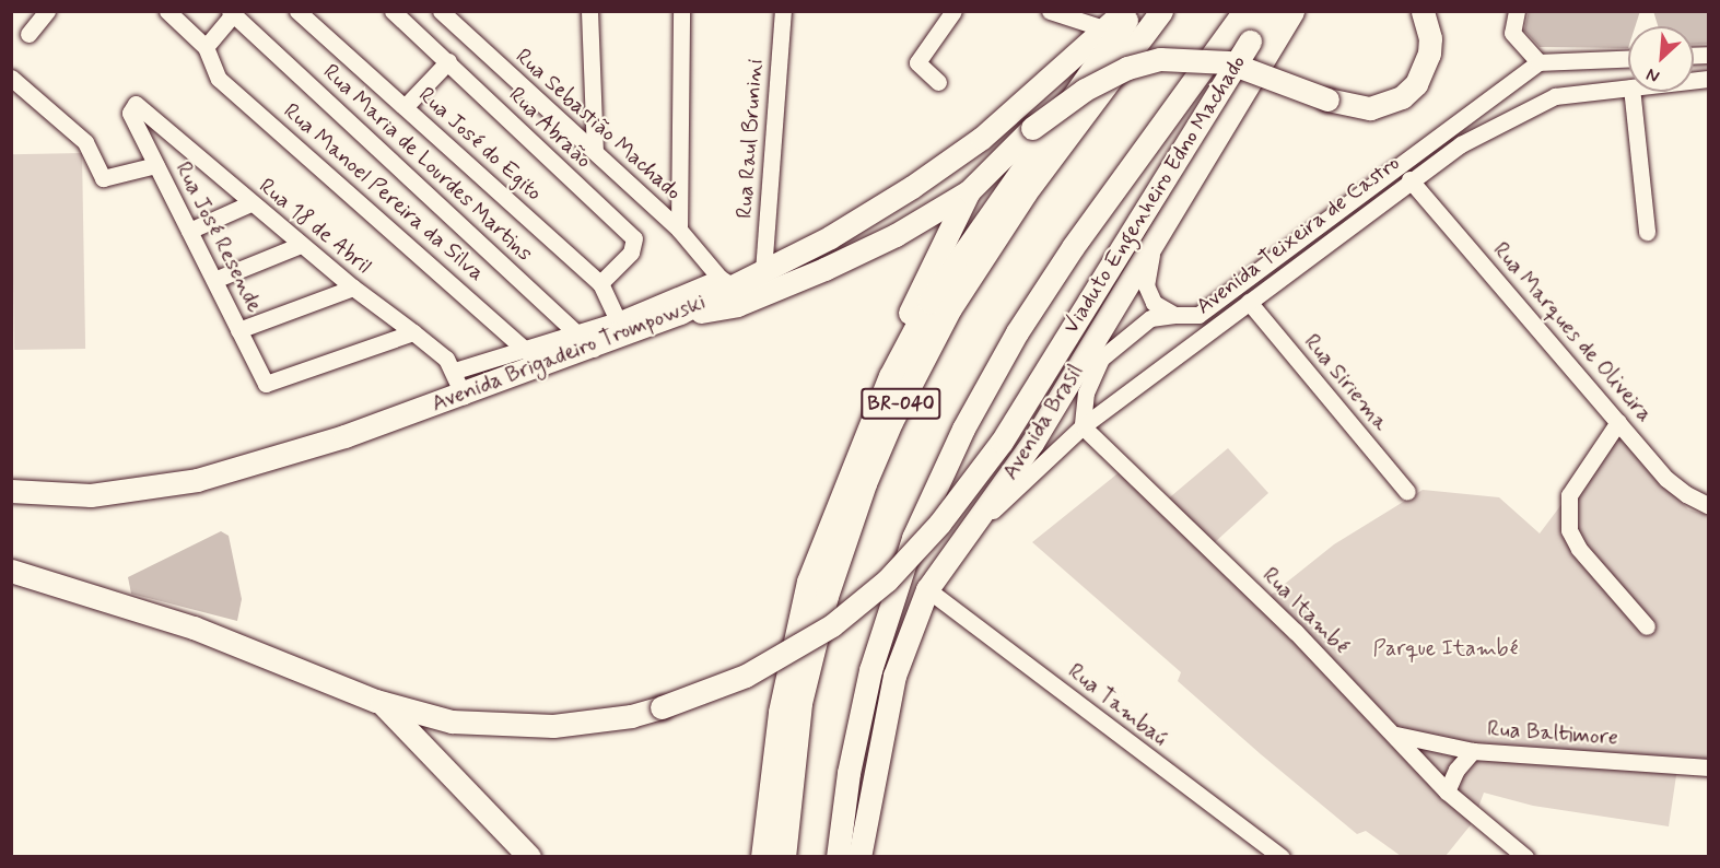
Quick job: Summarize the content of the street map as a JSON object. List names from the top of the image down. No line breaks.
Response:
{"streets":{"highway":["Viaduto Engenheiro Edno Machado","Avenida Brigadeiro Trompowski","BR-040","Avenida Brasil"],"street":["Rua Sebastião Machado","Rua Abraão","Rua Raul Brunini","Rua José do Egito","Rua Maria de Lourdes Martins","Rua Manoel Pereira da Silva","Rua 18 de Abril","Avenida Teixeira de Castro","Rua José Resende","Rua Marques de Oliveira","Rua Siriema","Rua Itambé","Rua Tambaú","Rua Baltimore"]},"crossings":[["Rua Sebastião Machado","Avenida Brigadeiro Trompowski"],["Rua Abraão","Rua José do Egito"],["Rua Raul Brunini","Avenida Brigadeiro Trompowski"],["Rua Maria de Lourdes Martins","Avenida Brigadeiro Trompowski"],["Rua Manoel Pereira da Silva","Avenida Brigadeiro Trompowski"],["Rua 18 de Abril","Rua José Resende"],["Rua 18 de Abril","Avenida Brigadeiro Trompowski"],["Avenida Teixeira de Castro","Rua Marques de Oliveira"],["Avenida Teixeira de Castro","Rua Siriema"],["Avenida Teixeira de Castro","Avenida Brasil"],["Avenida Teixeira de Castro","Rua Itambé"],["Avenida Brasil","Rua Tambaú"],["Rua Itambé","Rua Baltimore"]],"parks":["Parque Itambé"],"north":"bottom left"}
